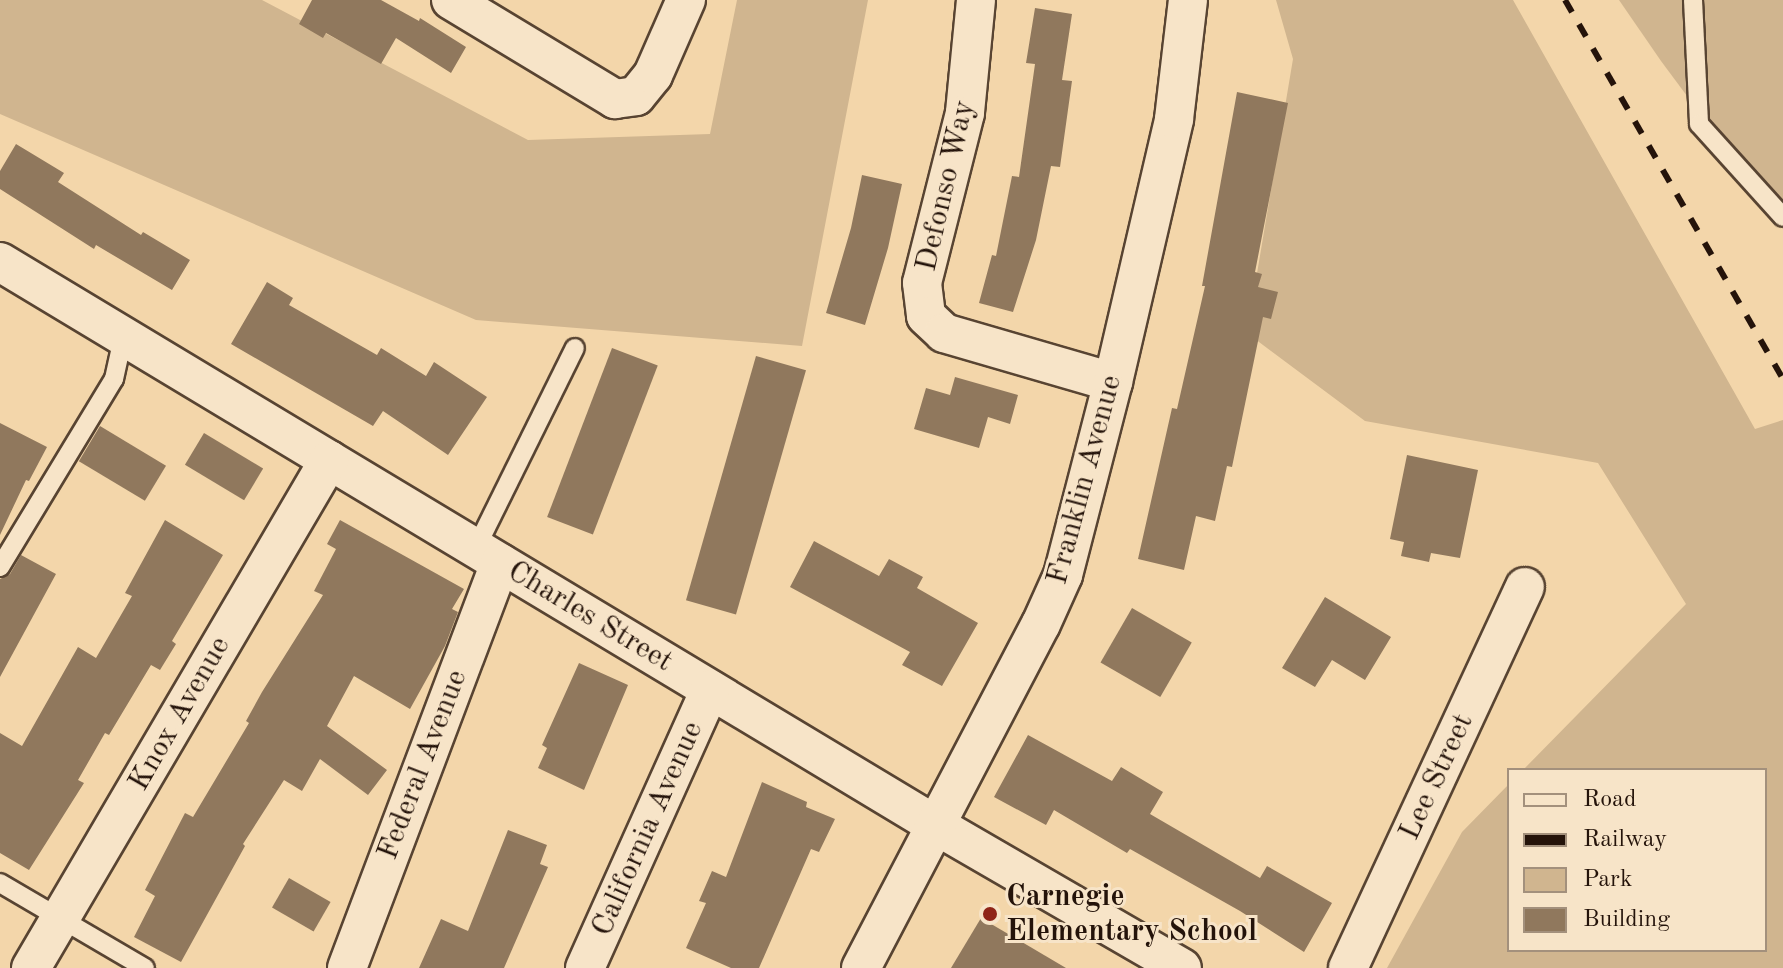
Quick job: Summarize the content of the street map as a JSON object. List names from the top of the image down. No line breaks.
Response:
{"streets":{"street":["Defonso Way","Franklin Avenue","Charles Street","Knox Avenue","Federal Avenue","Lee Street","California Avenue"]},"crossings":[["Defonso Way","Franklin Avenue"],["Franklin Avenue","Charles Street"],["Charles Street","Knox Avenue"],["Charles Street","Federal Avenue"],["Charles Street","California Avenue"]],"places":["Carnegie Elementary School"],"legend":["Road","Railway","Park","Building"]}
